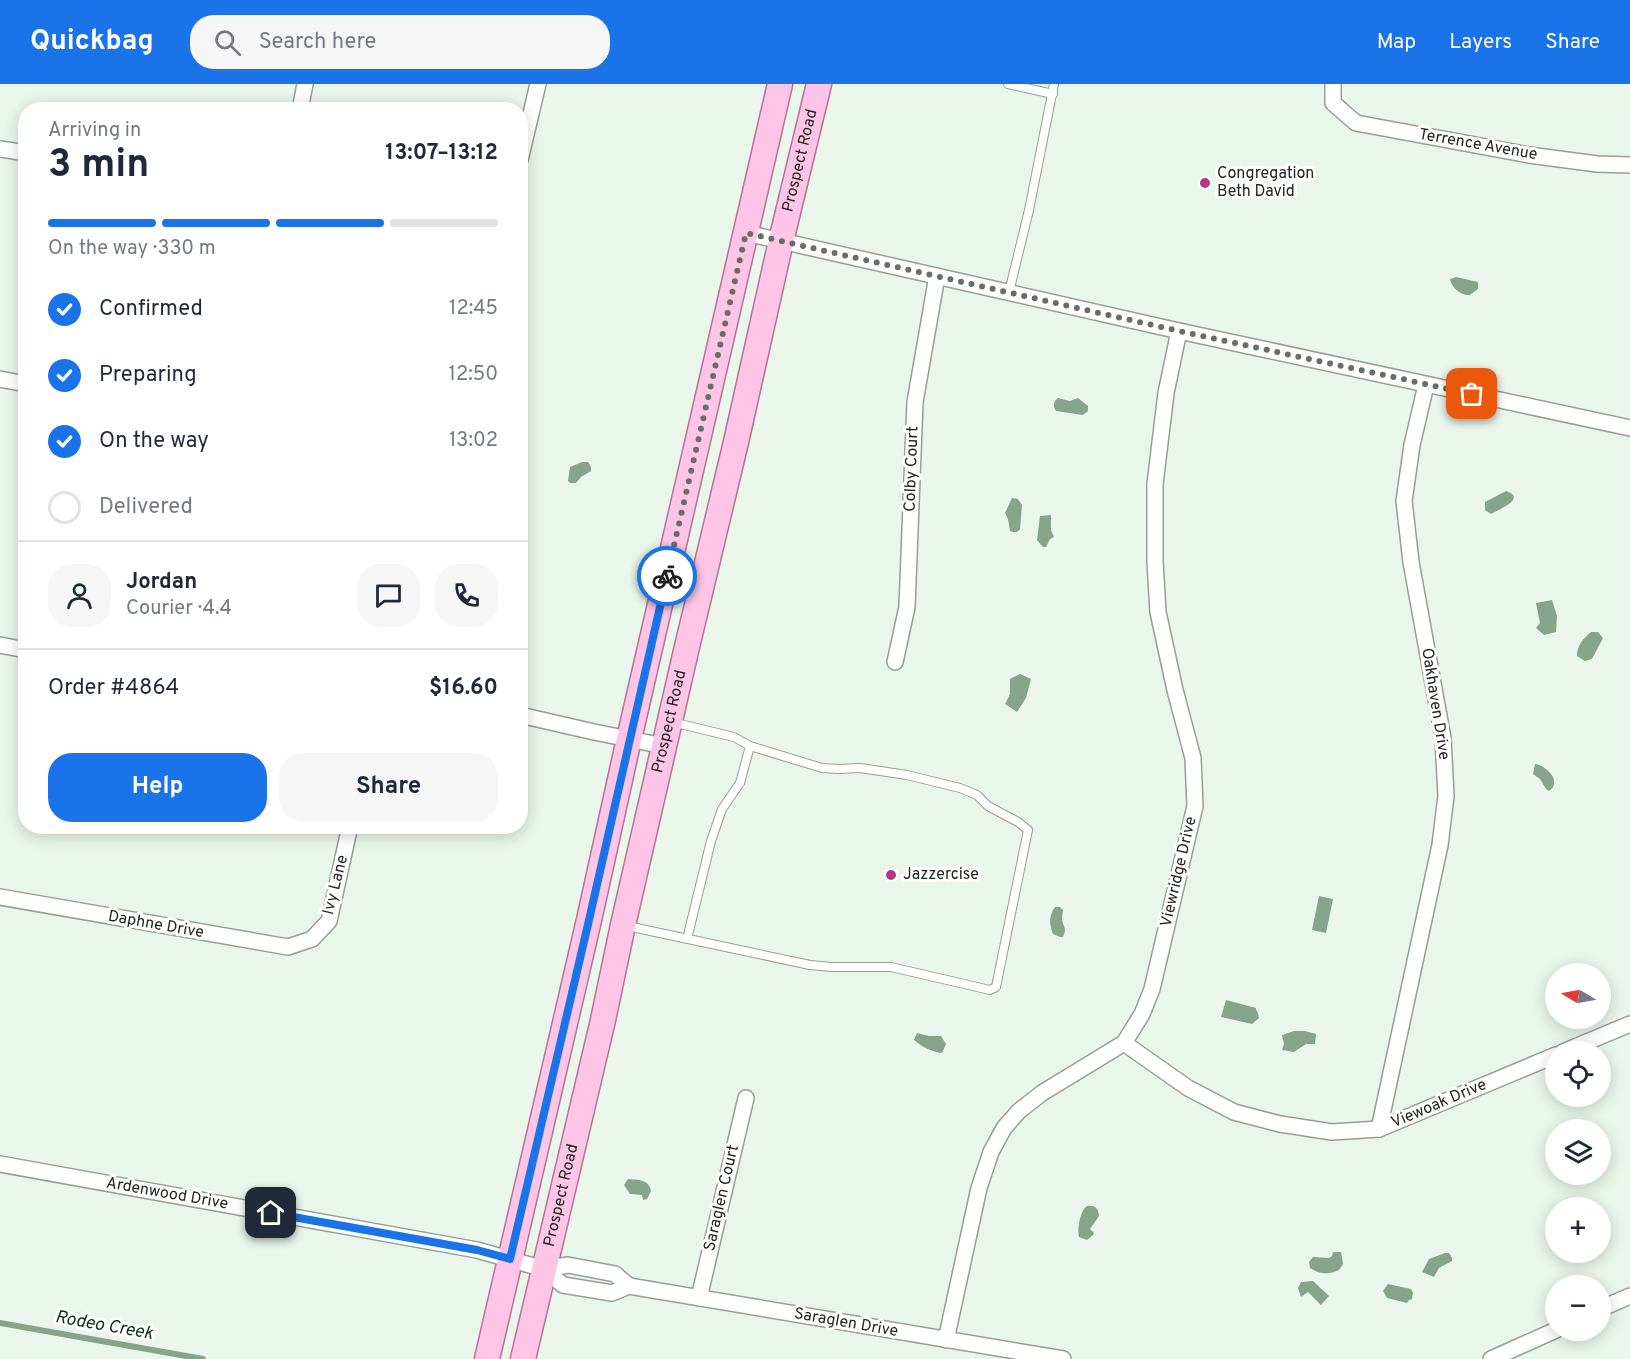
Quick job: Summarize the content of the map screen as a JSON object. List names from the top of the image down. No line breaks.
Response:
{"streets":{"main road":["Prospect Road"],"street":["Terrence Avenue","Colby Court","Oakhaven Drive","Viewridge Drive","Ivy Lane","Daphne Drive","Viewoak Drive","Ardenwood Drive","Saraglen Court","Saraglen Drive"]},"crossings":[["Prospect Road","Ardenwood Drive"],["Prospect Road","Saraglen Drive"],["Oakhaven Drive","Viewoak Drive"],["Viewridge Drive","Viewoak Drive"],["Viewridge Drive","Saraglen Drive"],["Ivy Lane","Daphne Drive"],["Ardenwood Drive","Saraglen Drive"],["Saraglen Court","Saraglen Drive"]],"water":["Rodeo Creek"],"places":["Congregation Beth David","Jazzercise"],"north":"left","page":{"header":"Quickbag","search":"Search here","nav":["Map","Layers","Share"],"heading":["3 min","Arriving in","13:07–13:12"],"panel":["Jordan","Courier · 4.4","Order #4864","$16.60"],"bar":"On the way · 330 m","list":[["Confirmed","12:45"],["Preparing","12:50"],["On the way","13:02"],"Delivered"],"buttons":["Help","Share"],"map_buttons":["+","−"]}}
